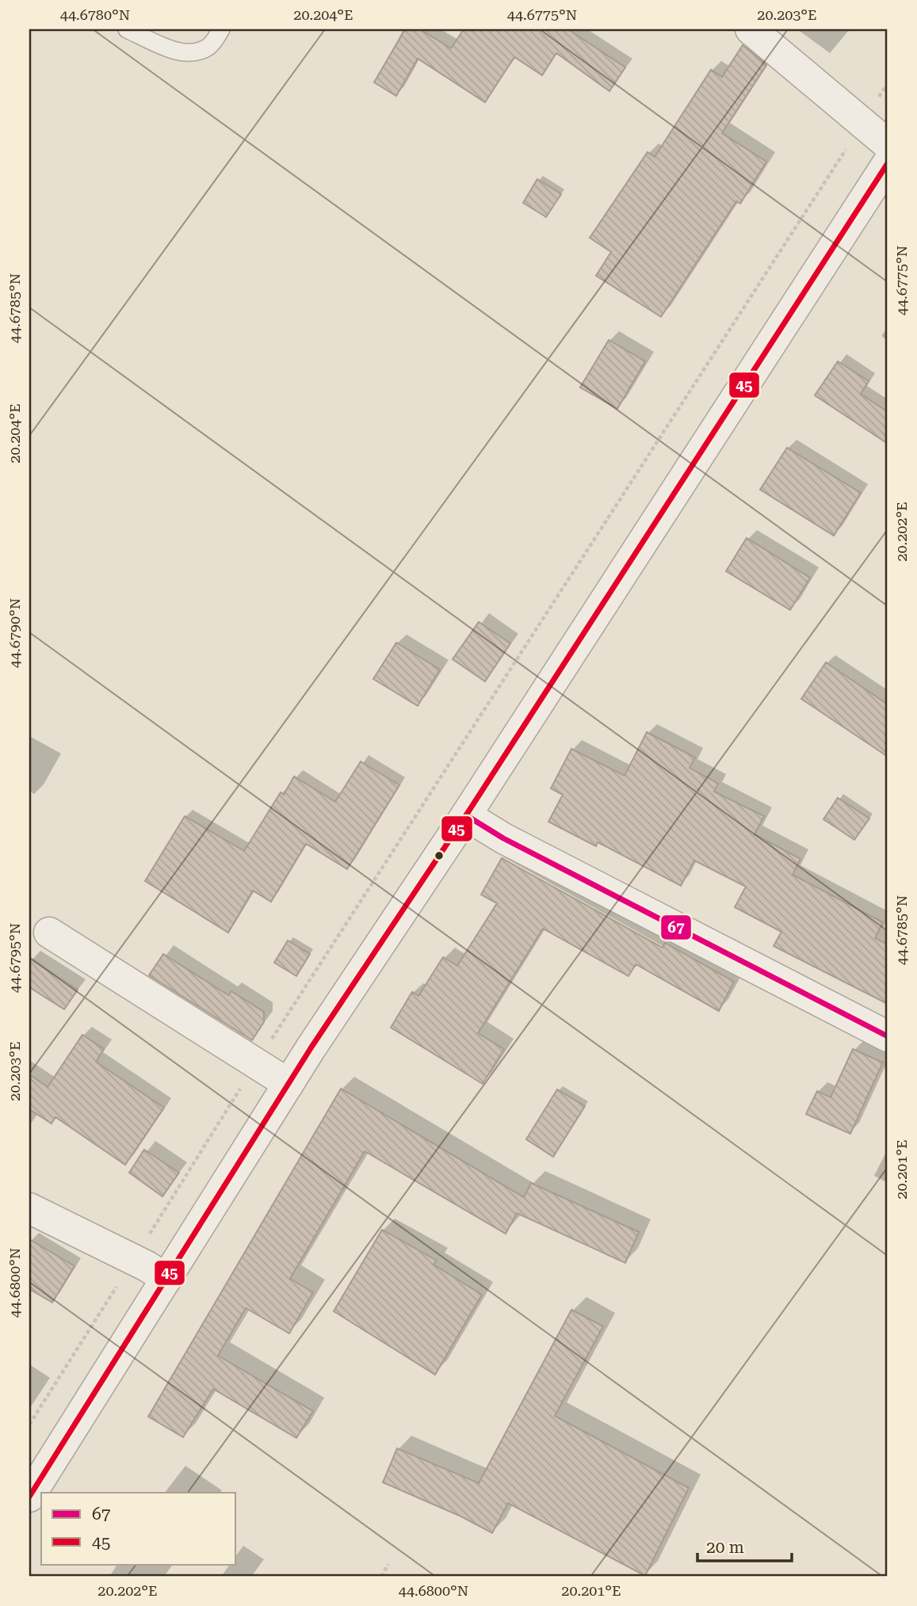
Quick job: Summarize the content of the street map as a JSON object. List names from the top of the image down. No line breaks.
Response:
{"lines":["transit line 45","transit line 67"],"legend":["67","45"],"scale_bar":"20 m","coordinates":["44.6780°N","20.204°E","44.6775°N","20.203°E","44.6785°N","20.202°E","44.6790°N","44.6795°N","20.201°E","44.6800°N"]}
